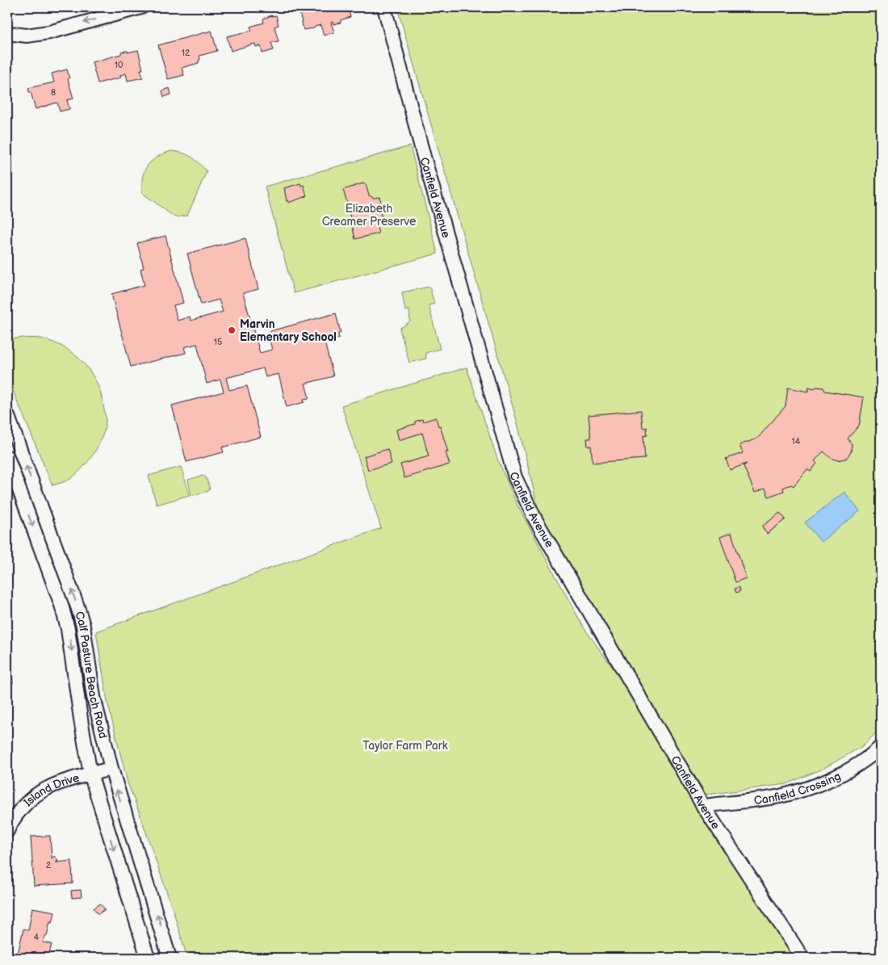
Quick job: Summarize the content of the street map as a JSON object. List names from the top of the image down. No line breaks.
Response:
{"streets":{"street":["Canfield Avenue","Calf Pasture Beach Road","Canfield Crossing","Island Drive"]},"crossings":[["Canfield Avenue","Canfield Crossing"],["Calf Pasture Beach Road","Island Drive"]],"parks":["Elizabeth Creamer Preserve","Taylor Farm Park"],"places":["Marvin Elementary School"],"house_numbers":["12","10","8","15","14","2","4"]}
